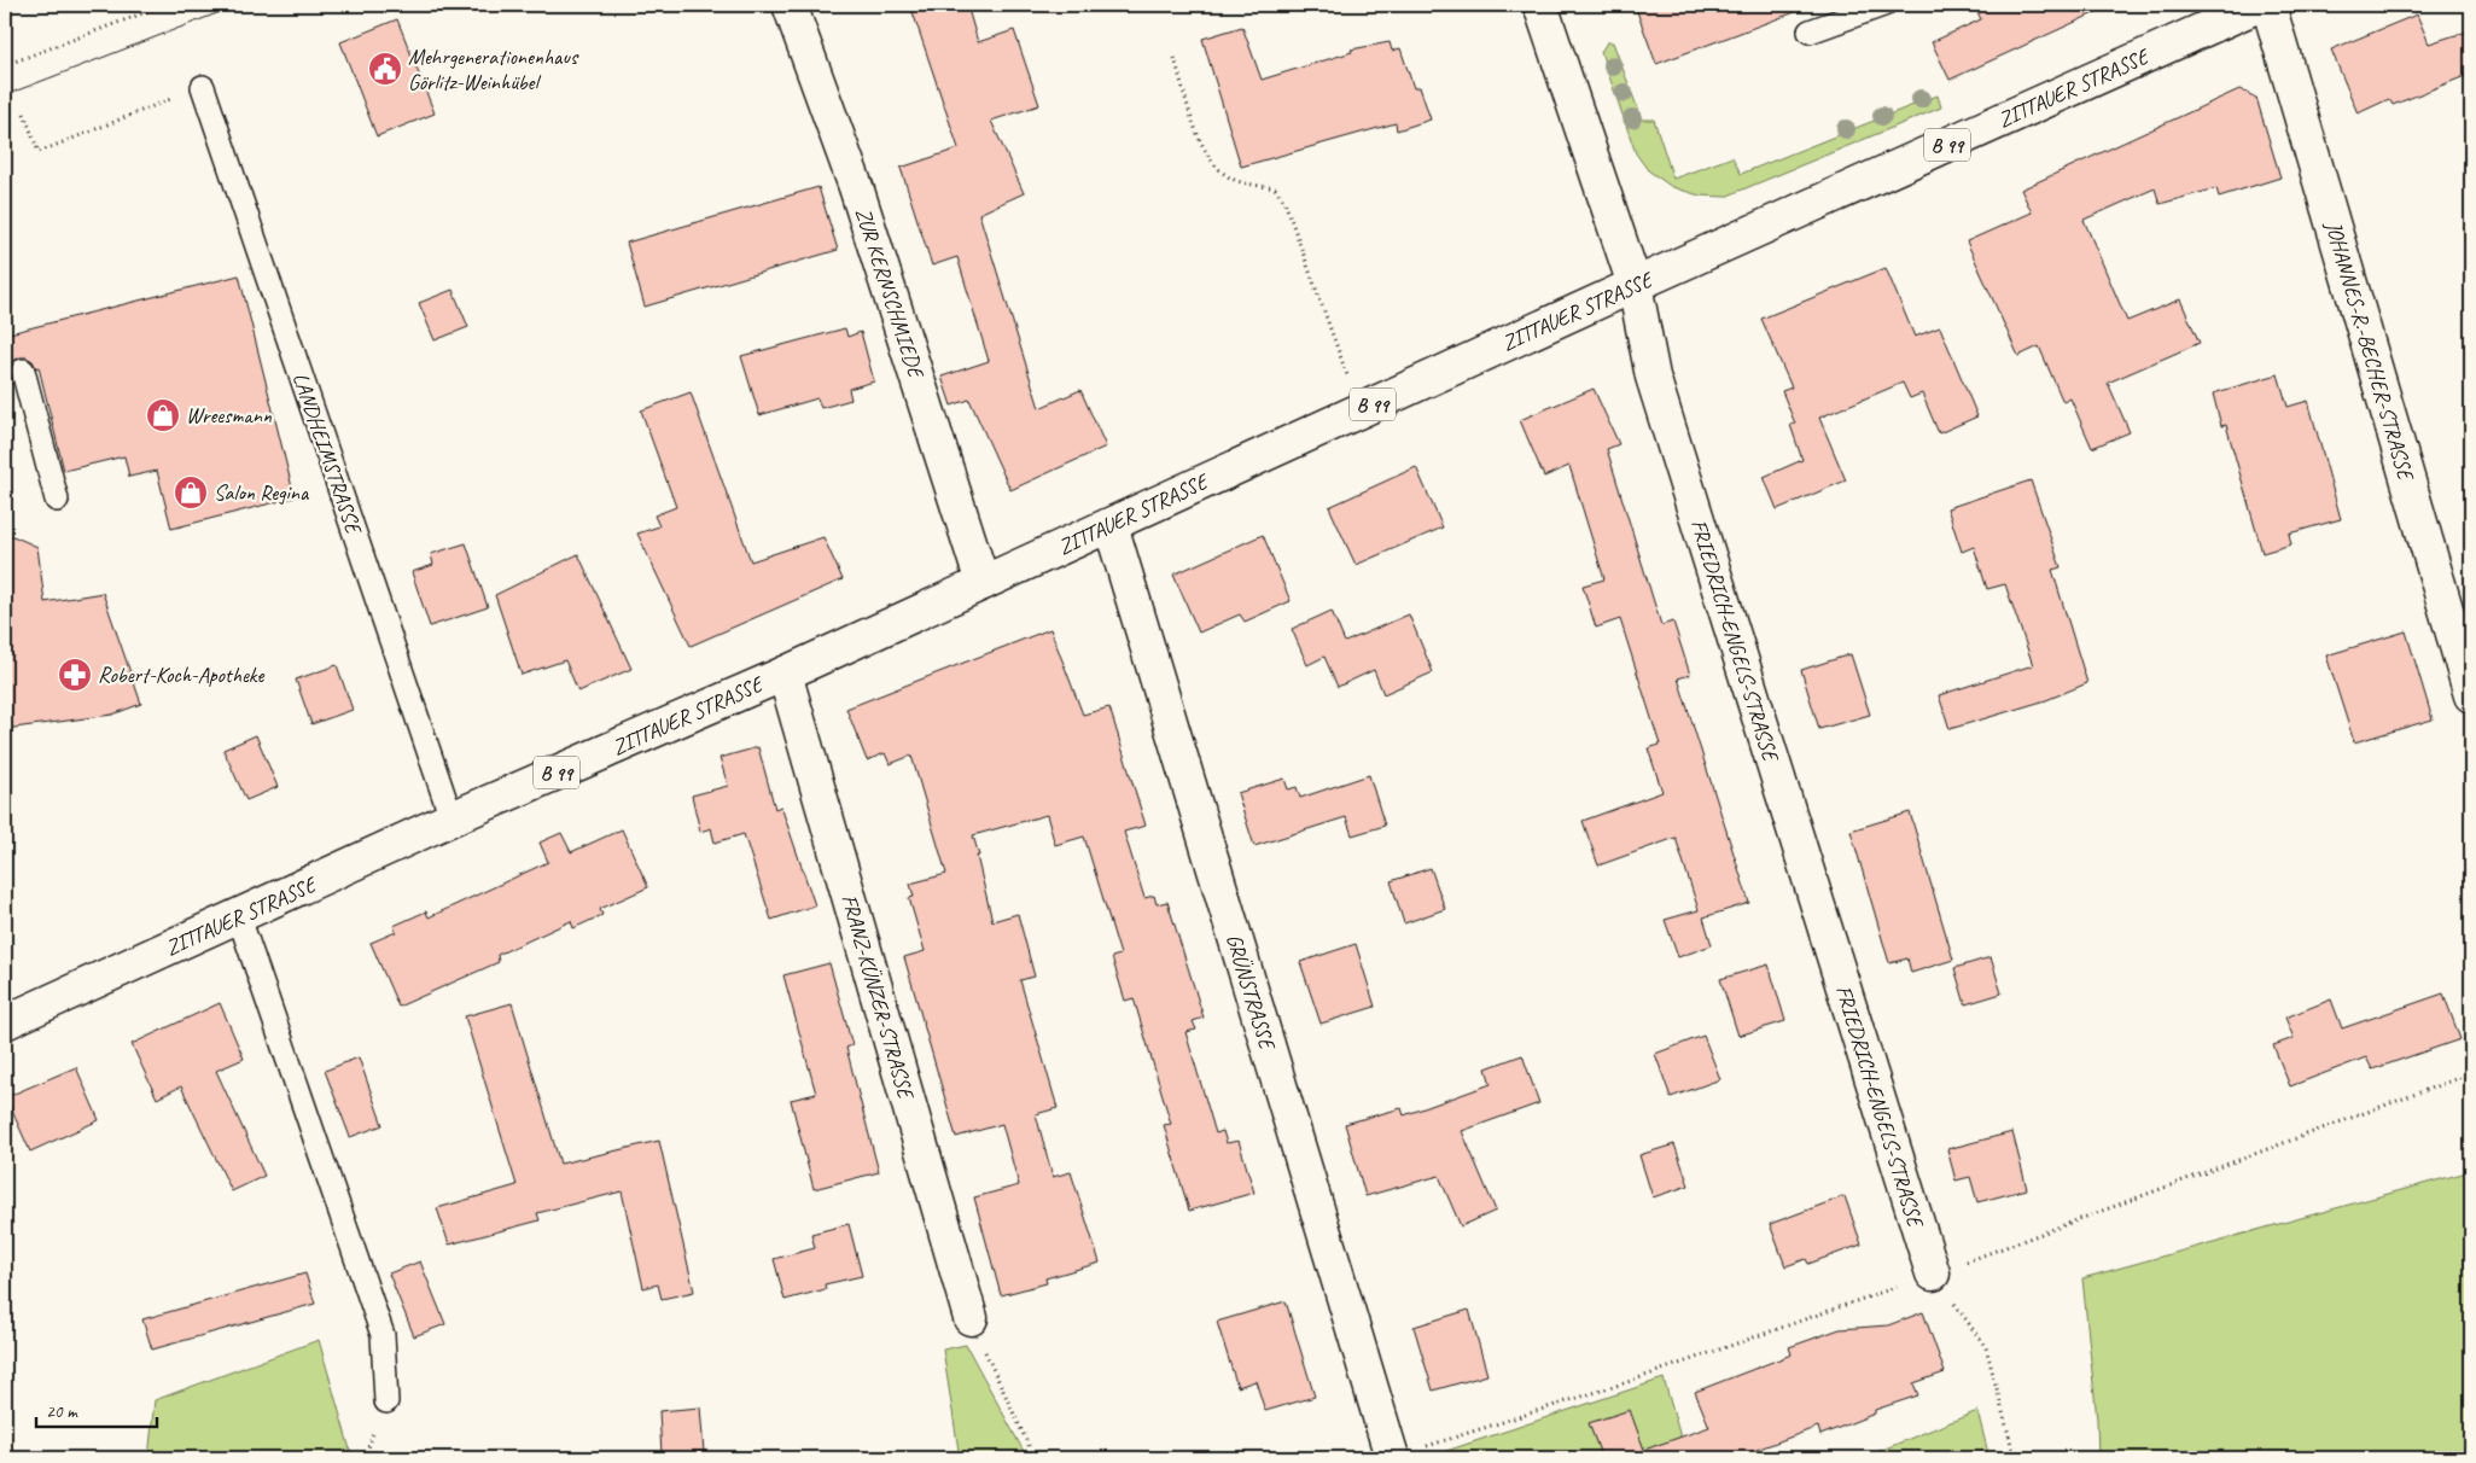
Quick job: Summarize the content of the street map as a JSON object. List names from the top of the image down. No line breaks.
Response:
{"streets":{"street":["ZITTAUER STRASSE","B 99","ZUR KERNSCHMIEDE","JOHANNES-R.-BECHER-STRASSE","FRIEDRICH-ENGELS-STRASSE","GRÜNSTRASSE","FRANZ-KÜNZER-STRASSE"],"lane":["LANDHEIMSTRASSE"]},"crossings":[["ZITTAUER STRASSE","ZUR KERNSCHMIEDE"],["ZITTAUER STRASSE","LANDHEIMSTRASSE"],["ZITTAUER STRASSE","FRIEDRICH-ENGELS-STRASSE"],["ZITTAUER STRASSE","GRÜNSTRASSE"],["ZITTAUER STRASSE","FRANZ-KÜNZER-STRASSE"]],"places":{"public building":["Mehrgenerationenhaus Görlitz-Weinhübel"],"shop":["Wreesmann","Salon Regina"],"pharmacy":["Robert-Koch-Apotheke"]},"scale_bar":"20 m"}
